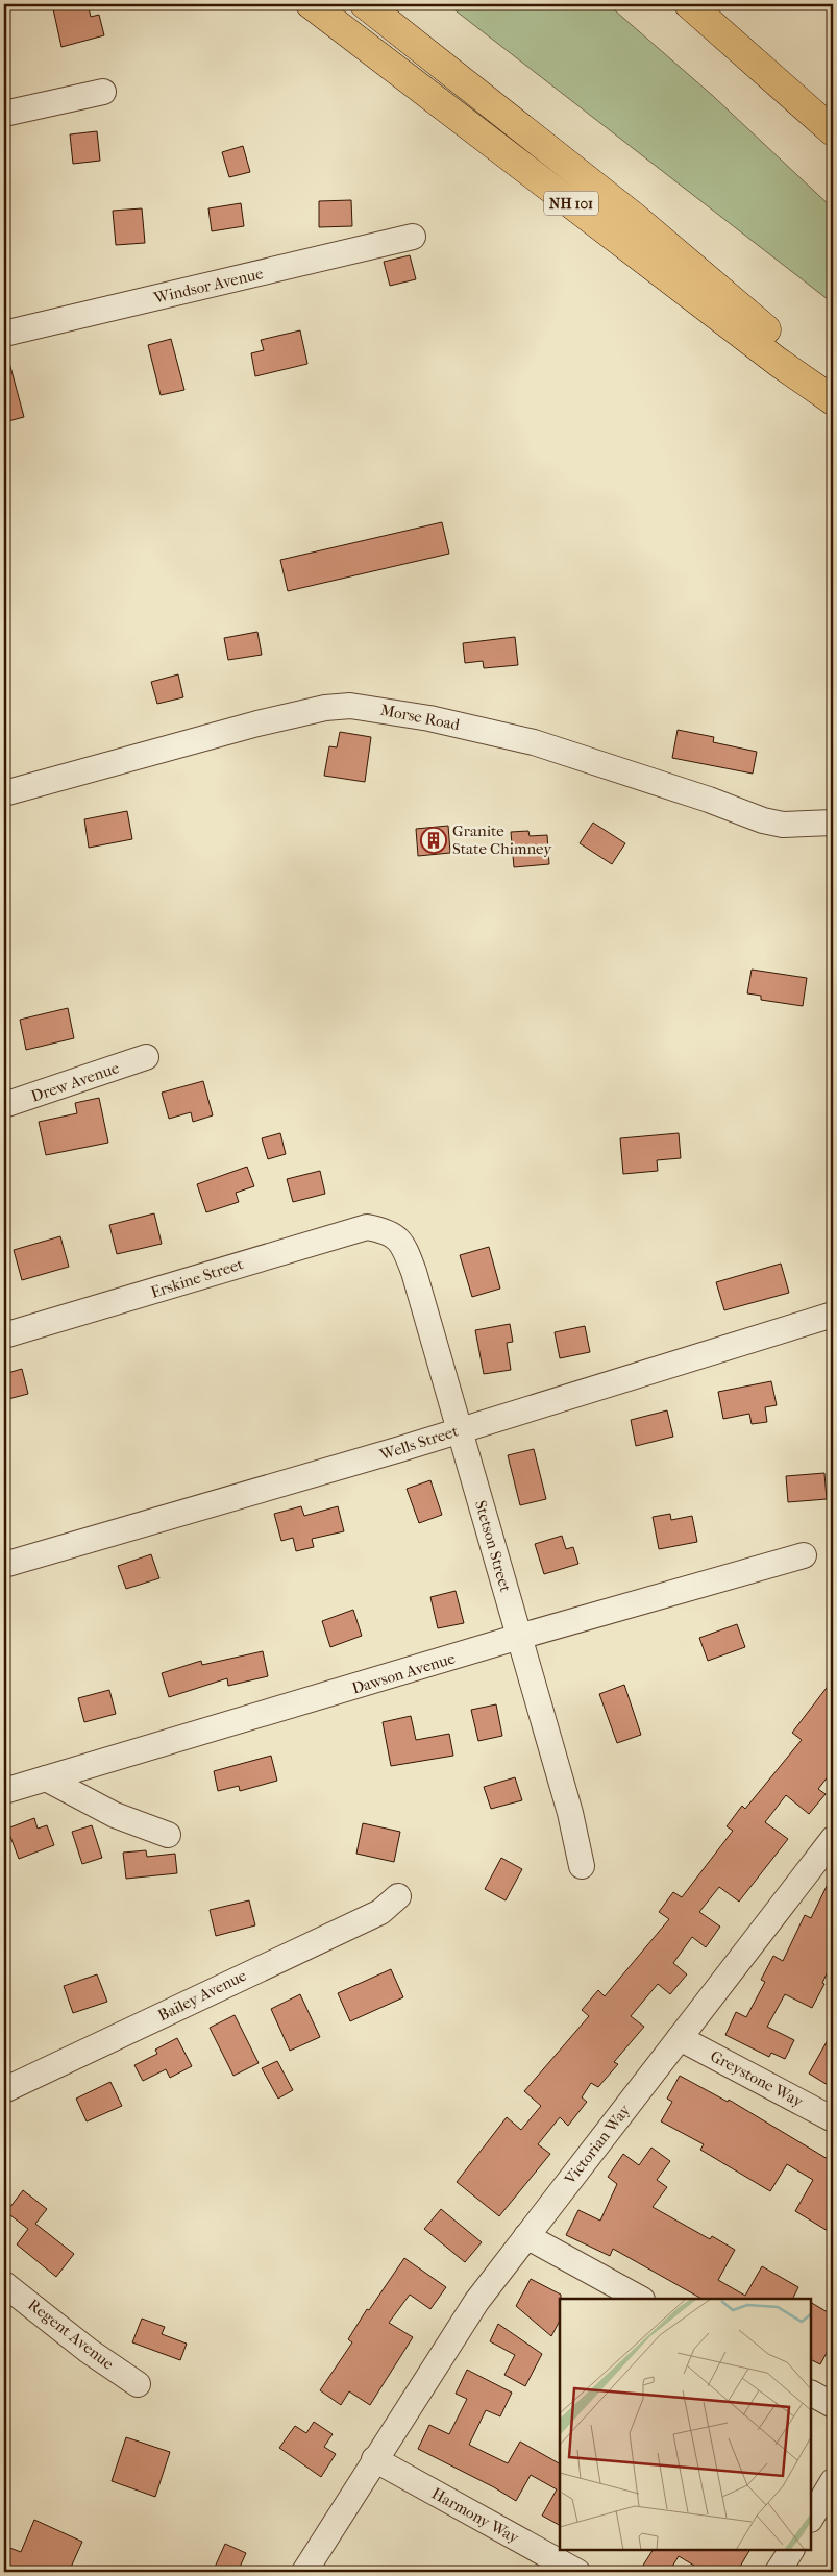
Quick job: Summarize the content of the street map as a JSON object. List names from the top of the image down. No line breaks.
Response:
{"streets":{"highway":["NH 101"],"street":["Windsor Avenue","Morse Road","Drew Avenue","Erskine Street","Wells Street","Stetson Street","Dawson Avenue","Bailey Avenue","Greystone Way","Victorian Way","Regent Avenue","Harmony Way"]},"crossings":[["Erskine Street","Stetson Street"],["Wells Street","Stetson Street"],["Stetson Street","Dawson Avenue"],["Greystone Way","Victorian Way"],["Victorian Way","Harmony Way"]],"places":{"building":["Granite State Chimney"]}}
